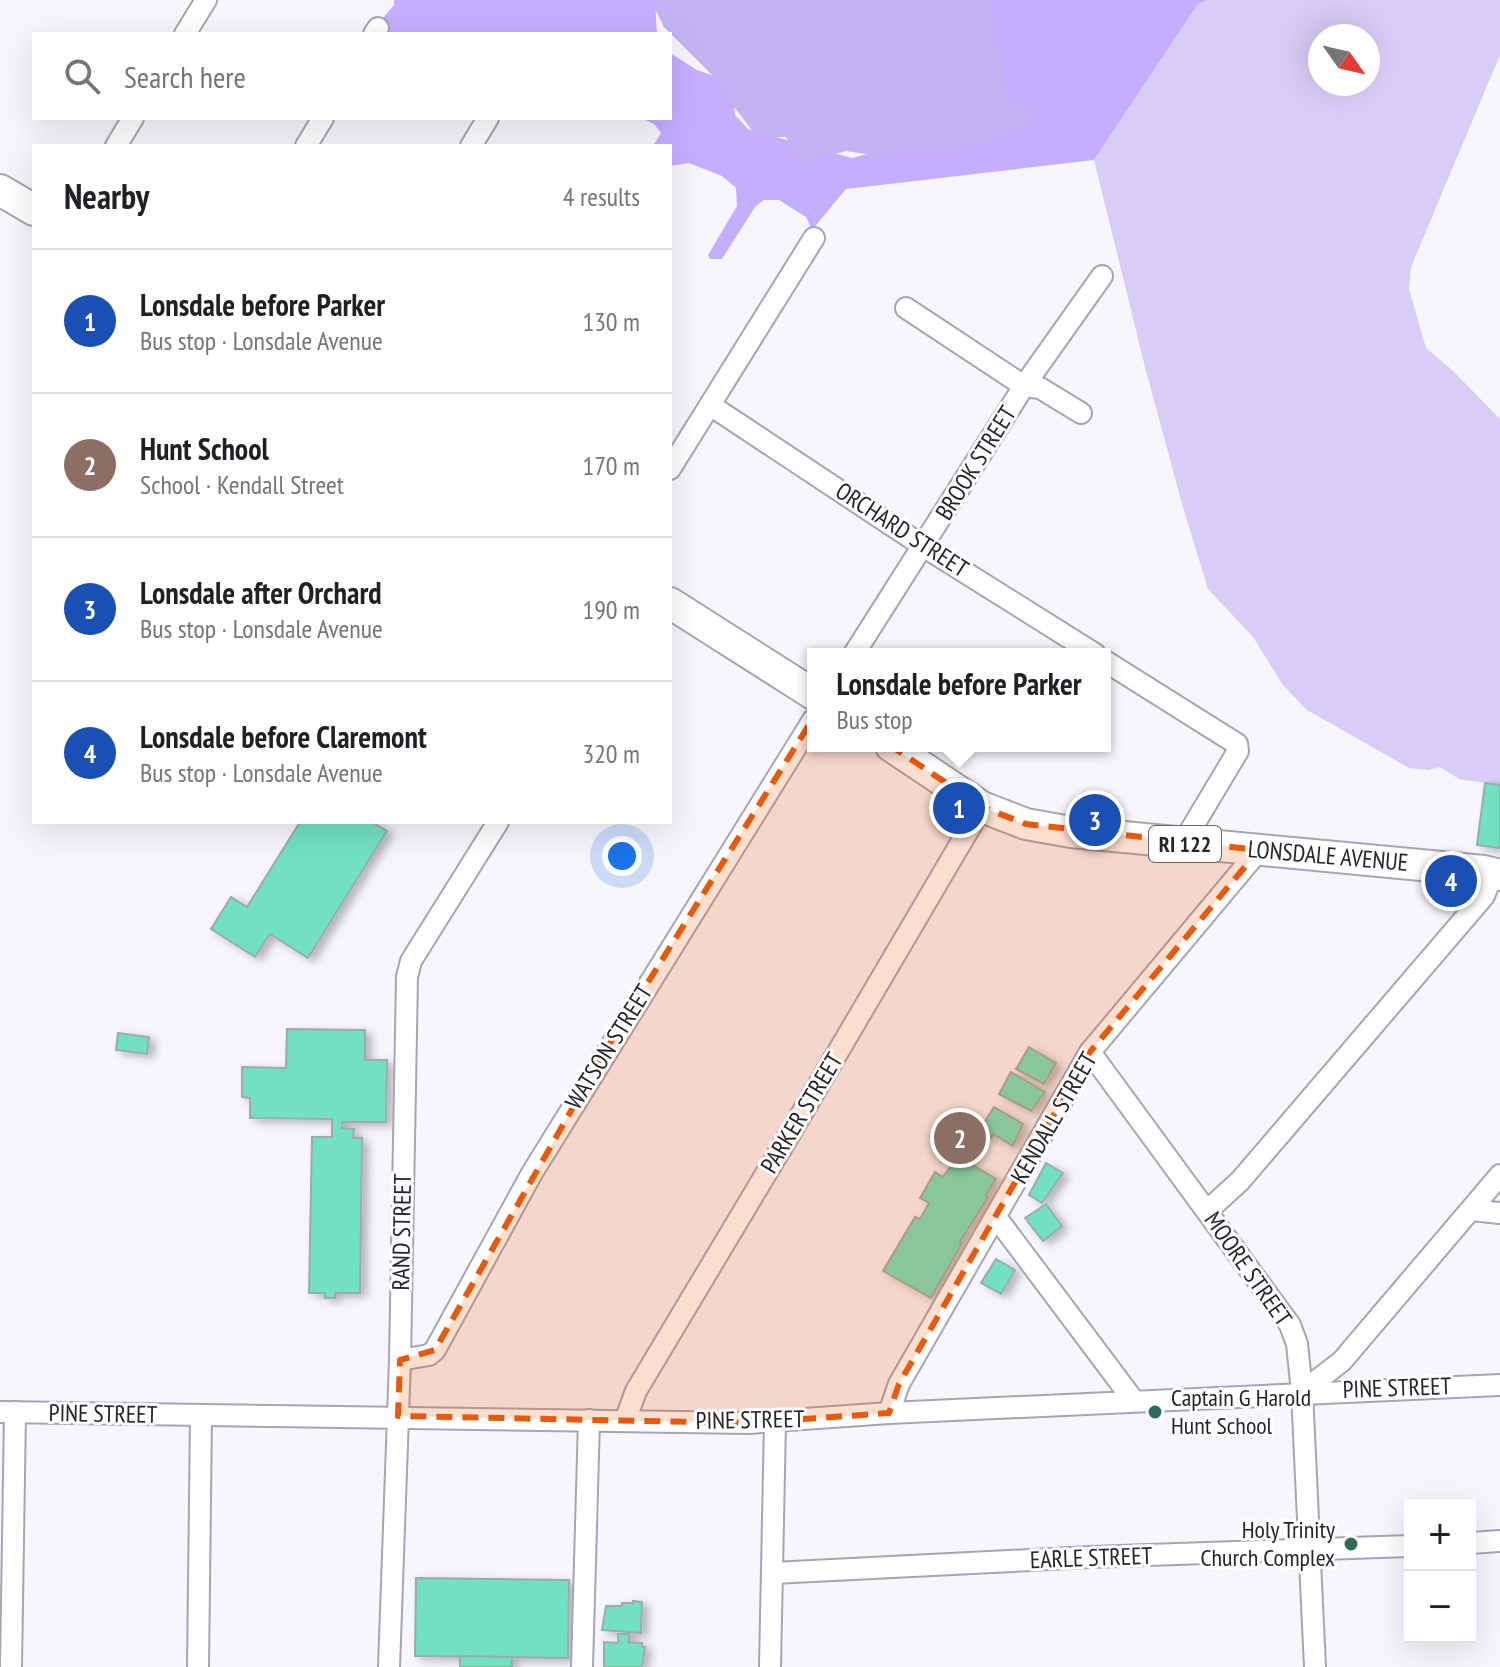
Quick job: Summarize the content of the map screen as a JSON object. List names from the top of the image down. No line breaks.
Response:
{"streets":{"main road":["RI 122","LONSDALE AVENUE"],"street":["BROOK STREET","ORCHARD STREET","WATSON STREET","PARKER STREET","KENDALL STREET","RAND STREET","MOORE STREET","PINE STREET","EARLE STREET"]},"crossings":[["BROOK STREET","ORCHARD STREET"],["LONSDALE AVENUE","PARKER STREET"],["LONSDALE AVENUE","KENDALL STREET"],["WATSON STREET","RAND STREET"],["PARKER STREET","PINE STREET"],["KENDALL STREET","MOORE STREET"],["KENDALL STREET","PINE STREET"],["RAND STREET","PINE STREET"],["MOORE STREET","PINE STREET"],["MOORE STREET","EARLE STREET"]],"places":["Captain G Harold Hunt School","Holy Trinity Church Complex"],"north":"bottom right","page":{"search":"Search here","heading":["Nearby","4 results"],"list":[{"mark":"1","name":"Lonsdale before Parker","note":"Bus stop · Lonsdale Avenue","value":"130 m"},{"mark":"2","name":"Hunt School","note":"School · Kendall Street","value":"170 m"},{"mark":"3","name":"Lonsdale after Orchard","note":"Bus stop · Lonsdale Avenue","value":"190 m"},{"mark":"4","name":"Lonsdale before Claremont","note":"Bus stop · Lonsdale Avenue","value":"320 m"}],"popup":["Lonsdale before Parker","Bus stop"],"pins":["1","3","4","2"],"map_buttons":["+","−"]}}
